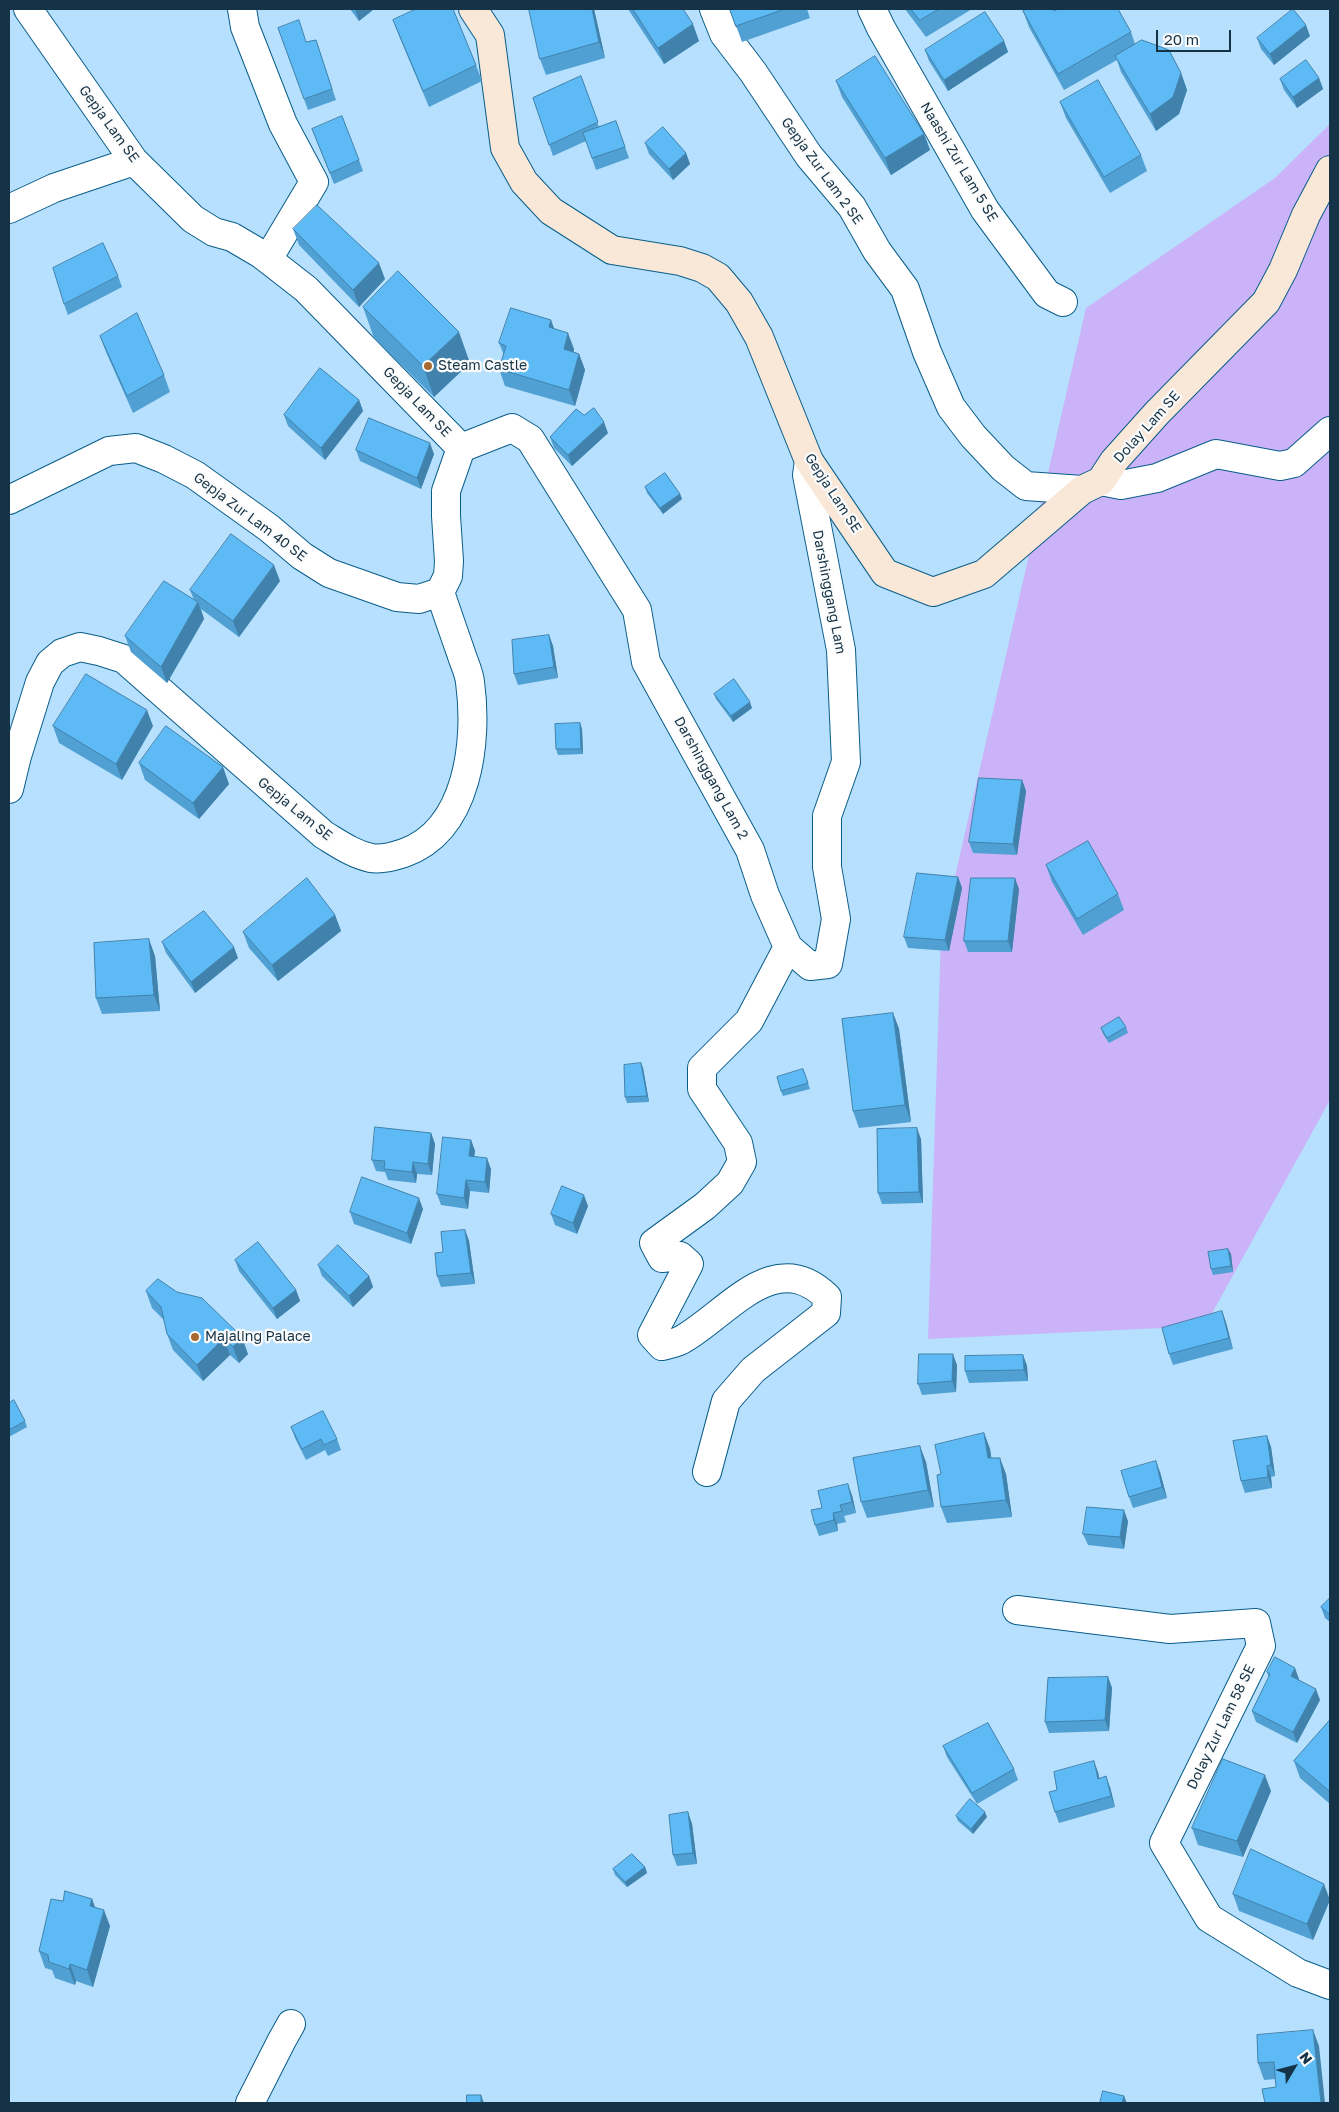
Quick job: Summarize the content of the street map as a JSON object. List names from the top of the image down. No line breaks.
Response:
{"streets":{"street":["Gepja Lam SE","Naashi Zur Lam 5 SE","Gepja Zur Lam 2 SE","Dolay Lam SE","Gepja Zur Lam 40 SE","Darshinggang Lam","Darshinggang Lam 2","Dolay Zur Lam 58 SE"]},"crossings":[["Gepja Lam SE","Gepja Zur Lam 2 SE"],["Gepja Lam SE","Dolay Lam SE"],["Gepja Lam SE","Gepja Zur Lam 40 SE"],["Gepja Lam SE","Darshinggang Lam"],["Gepja Lam SE","Darshinggang Lam 2"],["Gepja Zur Lam 2 SE","Dolay Lam SE"],["Darshinggang Lam","Darshinggang Lam 2"]],"places":["Steam Castle","Majaling Palace"],"scale_bar":"20 m","north":"top right"}
